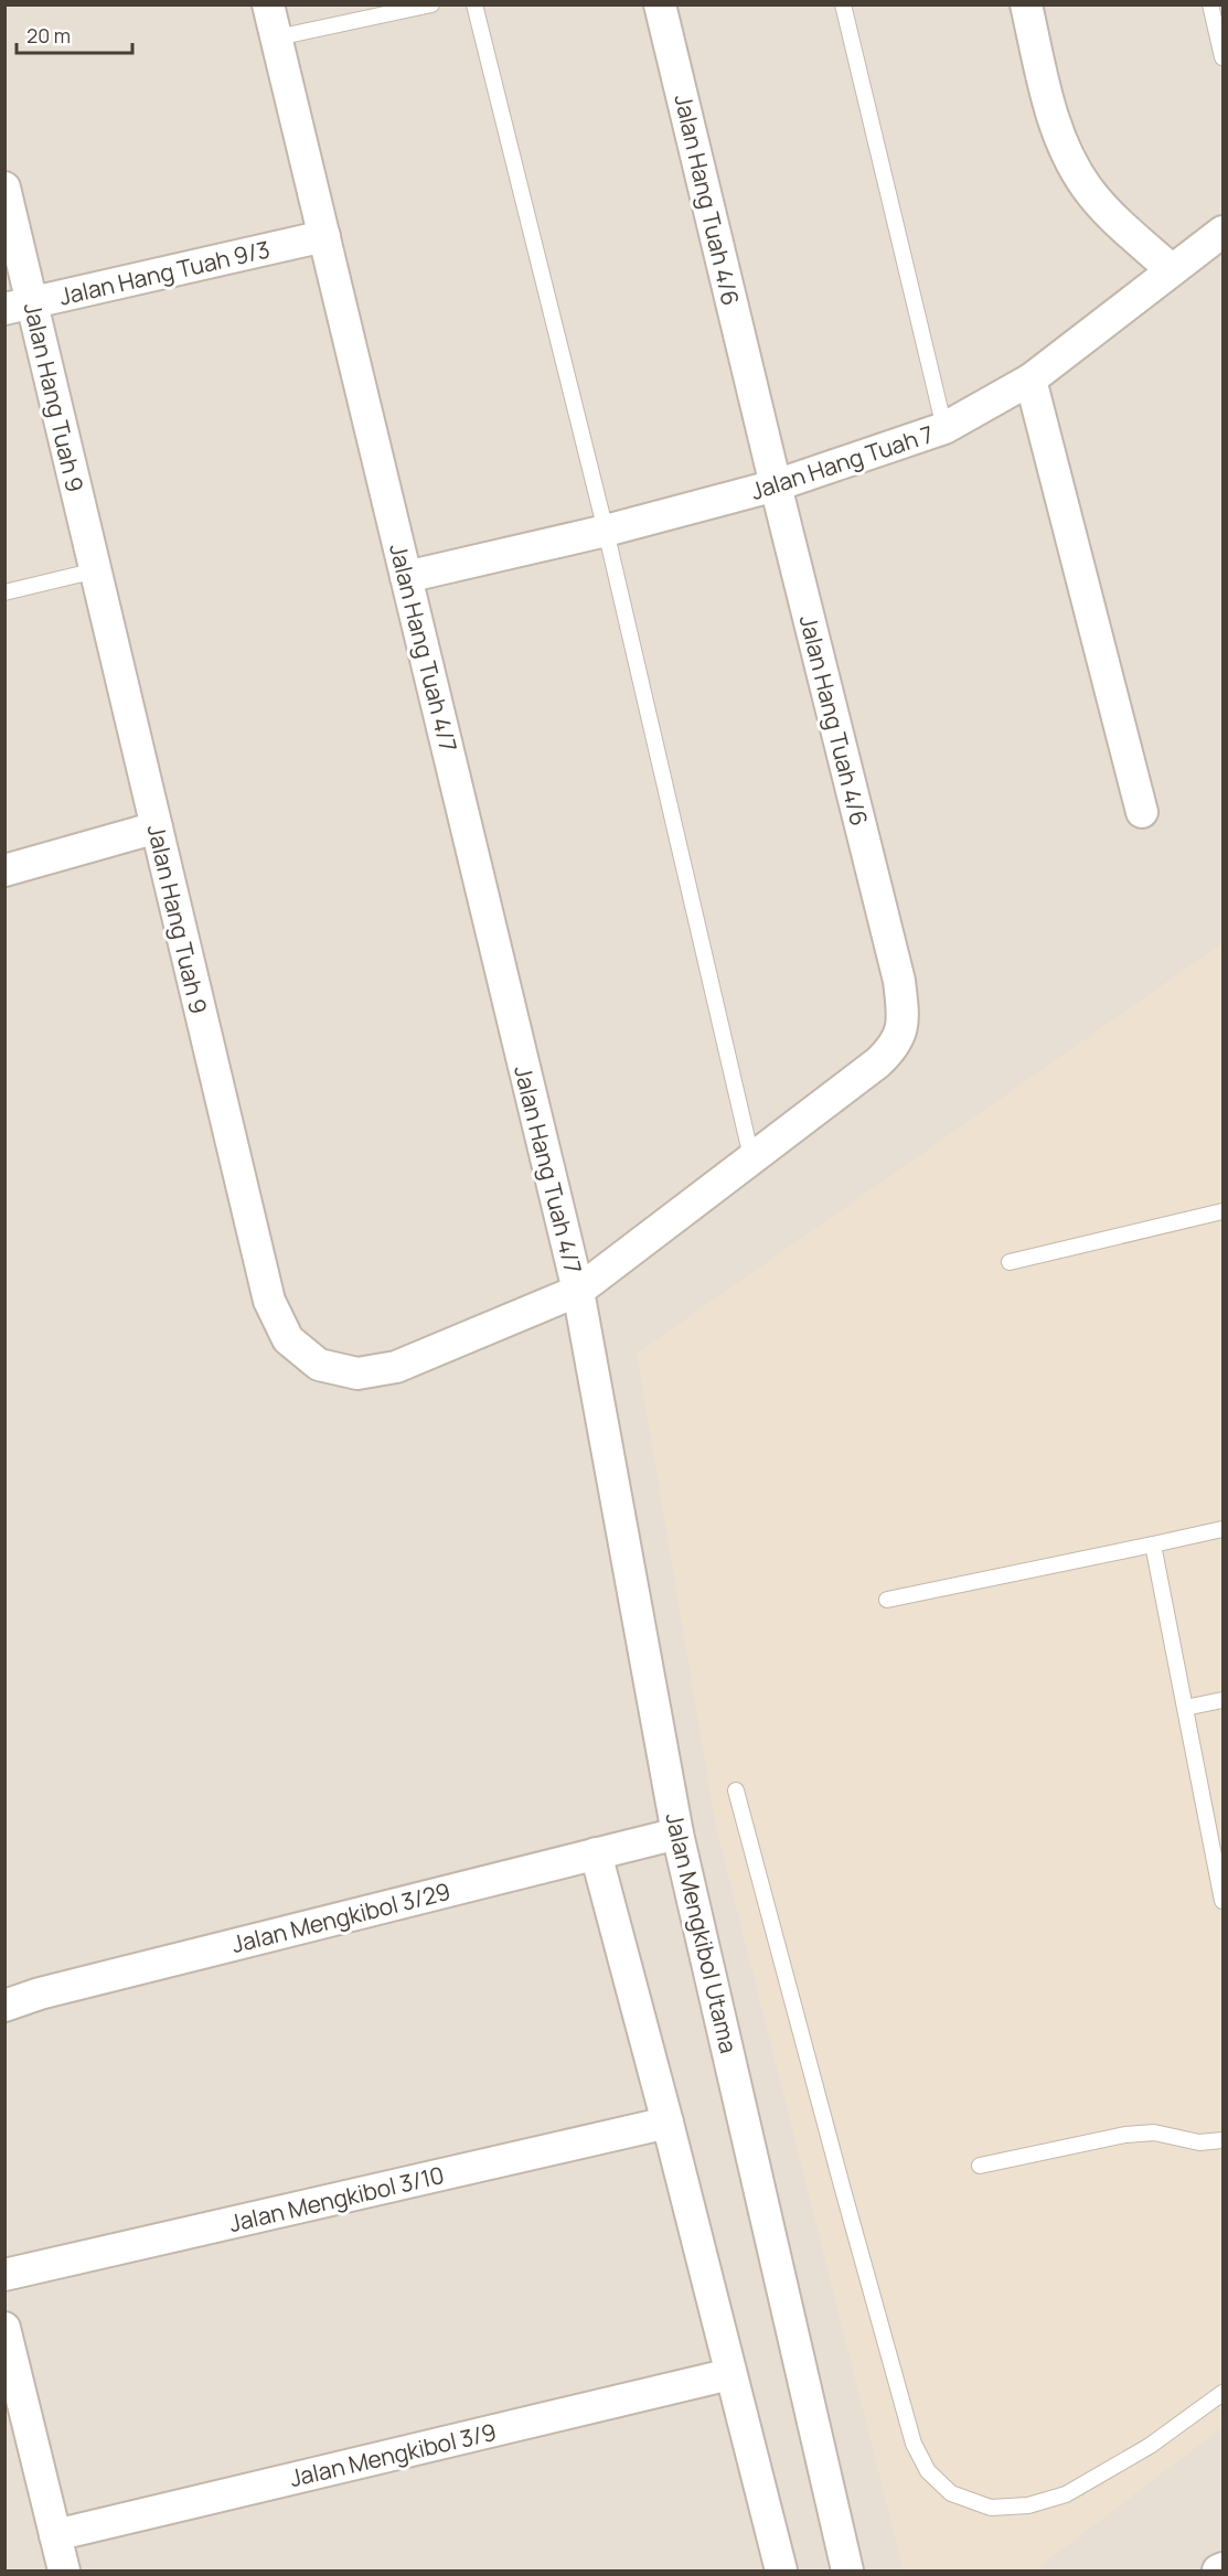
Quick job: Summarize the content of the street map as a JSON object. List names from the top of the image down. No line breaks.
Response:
{"streets":{"street":["Jalan Hang Tuah 4/6","Jalan Hang Tuah 9/3","Jalan Hang Tuah 9","Jalan Hang Tuah 7","Jalan Hang Tuah 4/7","Jalan Mengkibol 3/29","Jalan Mengkibol Utama","Jalan Mengkibol 3/10","Jalan Mengkibol 3/9"]},"crossings":[["Jalan Hang Tuah 4/6","Jalan Hang Tuah 9"],["Jalan Hang Tuah 4/6","Jalan Hang Tuah 7"],["Jalan Hang Tuah 4/6","Jalan Hang Tuah 4/7"],["Jalan Hang Tuah 4/6","Jalan Mengkibol Utama"],["Jalan Hang Tuah 9/3","Jalan Hang Tuah 9"],["Jalan Hang Tuah 9/3","Jalan Hang Tuah 4/7"],["Jalan Hang Tuah 9","Jalan Hang Tuah 4/7"],["Jalan Hang Tuah 9","Jalan Mengkibol Utama"],["Jalan Hang Tuah 7","Jalan Hang Tuah 4/7"],["Jalan Hang Tuah 4/7","Jalan Mengkibol Utama"],["Jalan Mengkibol 3/29","Jalan Mengkibol Utama"]],"scale_bar":"20 m"}
